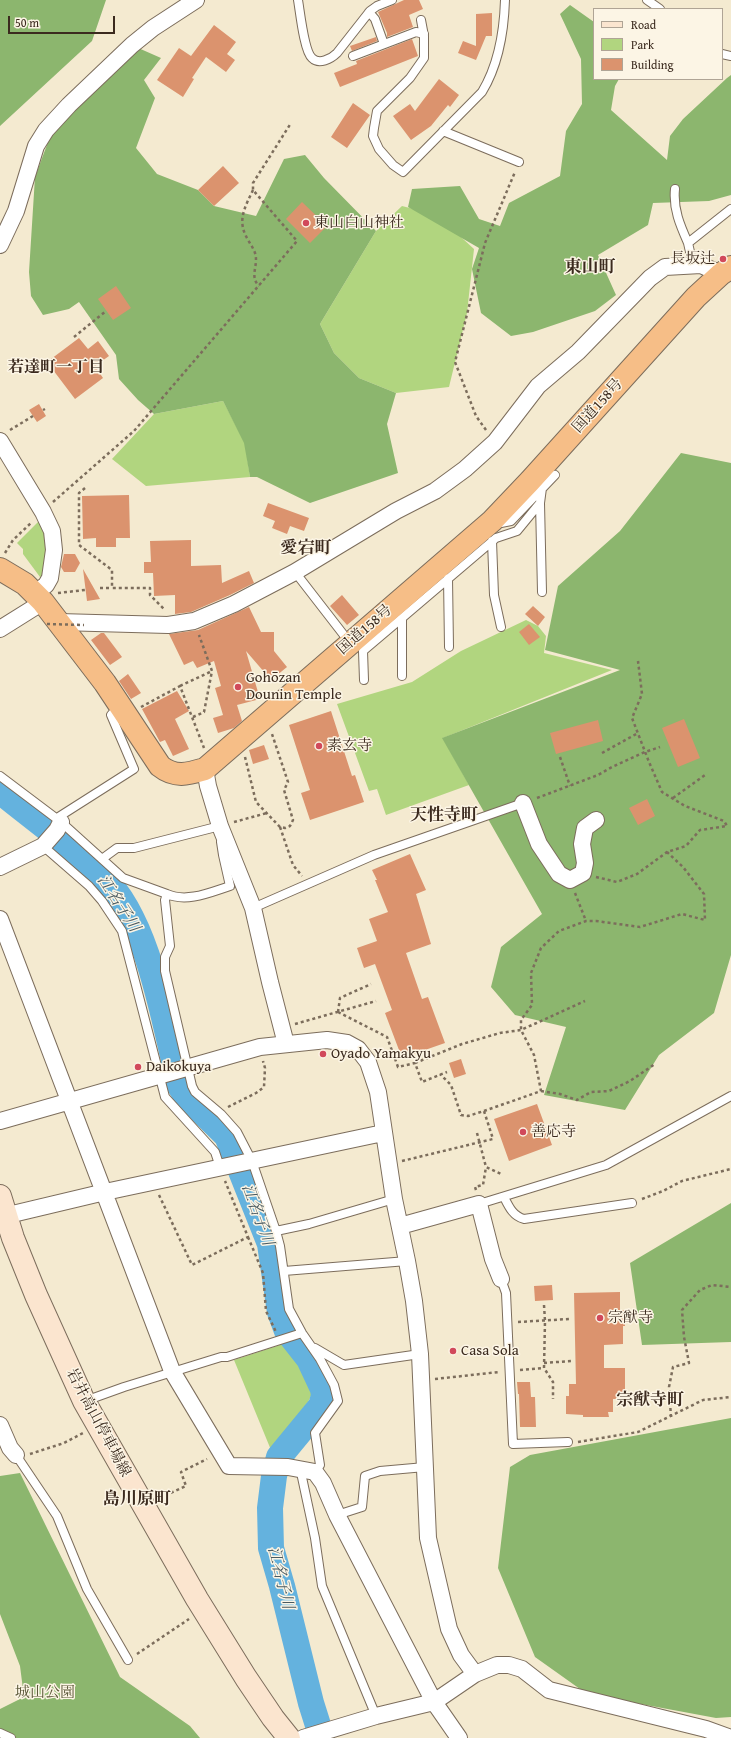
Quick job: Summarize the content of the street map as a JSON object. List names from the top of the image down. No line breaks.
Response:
{"streets":{"highway":["国道158号"],"main road":["岩井高山停車場線"]},"districts":["東山町","若達町一丁目","愛宕町","天性寺町","宗猷寺町","島川原町"],"water":["江名子川"],"parks":["城山公園"],"places":["東山白山神社","長坂辻","Gohōzan Dounin Temple","素玄寺","Oyado Yamakyu","Daikokuya","善応寺","宗猷寺","Casa Sola"],"legend":["Road","Park","Building"],"scale_bar":"50 m"}
